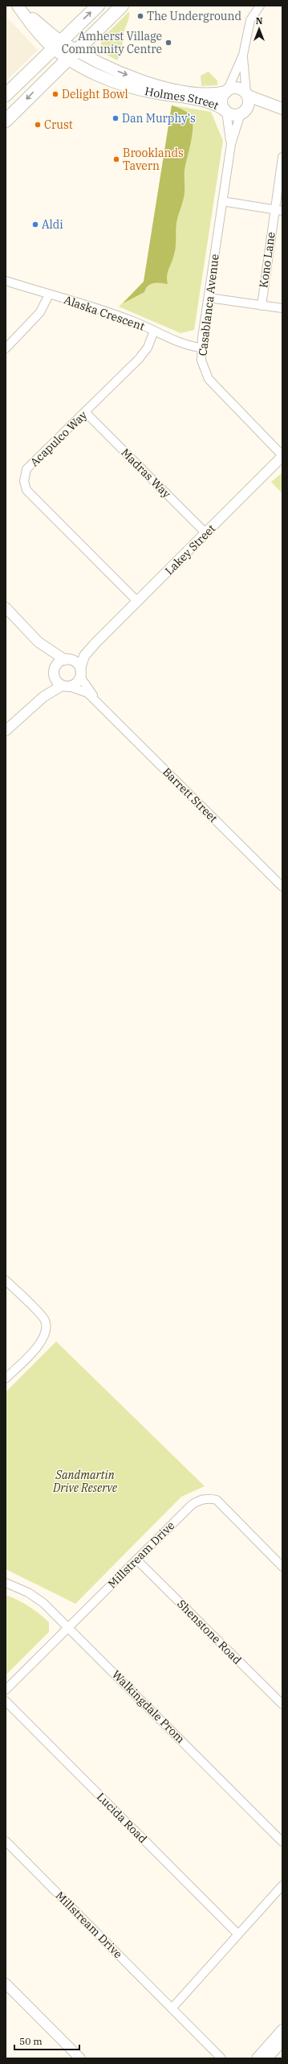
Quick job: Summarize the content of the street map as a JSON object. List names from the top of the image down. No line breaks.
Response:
{"streets":{"main road":["Holmes Street"],"street":["Kono Lane","Casablanca Avenue","Alaska Crescent","Acapulco Way","Madras Way","Lakey Street","Barrett Street","Millstream Drive","Shenstone Road","Walkingdale Prom","Lucida Road"]},"crossings":[["Holmes Street","Casablanca Avenue"],["Casablanca Avenue","Alaska Crescent"],["Casablanca Avenue","Lakey Street"],["Alaska Crescent","Acapulco Way"],["Acapulco Way","Madras Way"],["Acapulco Way","Lakey Street"],["Madras Way","Lakey Street"],["Lakey Street","Barrett Street"],["Millstream Drive","Shenstone Road"],["Millstream Drive","Walkingdale Prom"]],"parks":["Sandmartin Drive Reserve"],"places":["The Underground","Amherst Village Community Centre","Delight Bowl","Dan Murphy's","Crust","Brooklands Tavern","Aldi"],"scale_bar":"50 m","north":"top"}
